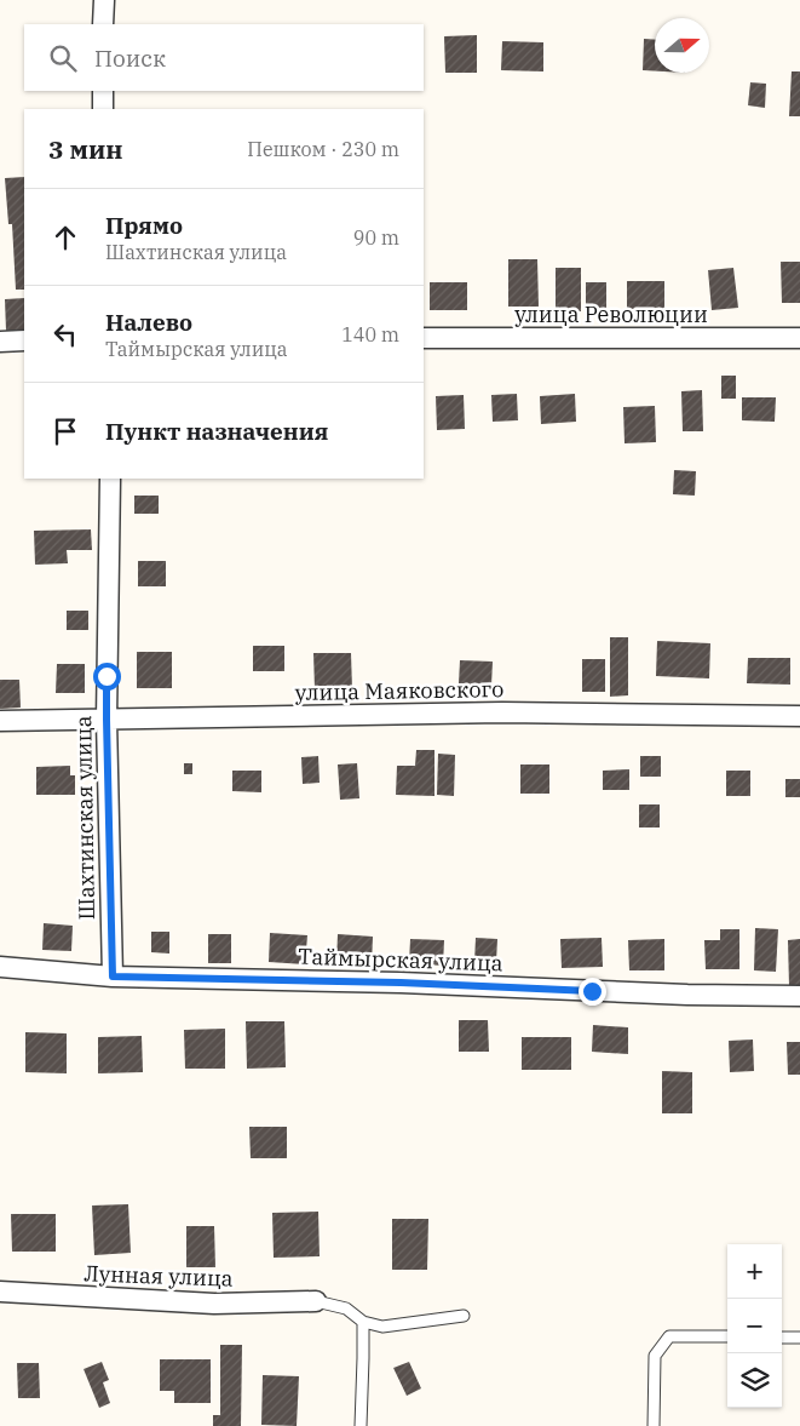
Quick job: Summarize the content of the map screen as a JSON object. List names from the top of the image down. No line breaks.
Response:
{"streets":{"street":["улица Революции","улица Маяковского","Шахтинская улица","Таймырская улица","Лунная улица"]},"crossings":[["улица Маяковского","Шахтинская улица"],["Шахтинская улица","Таймырская улица"]],"north":"right","page":{"search":"Поиск","heading":["3 мин","Пешком · 230 m"],"list":[["Прямо","Шахтинская улица","90 m"],["Налево","Таймырская улица","140 m"],"Пункт назначения"],"map_buttons":["+","−"]}}
